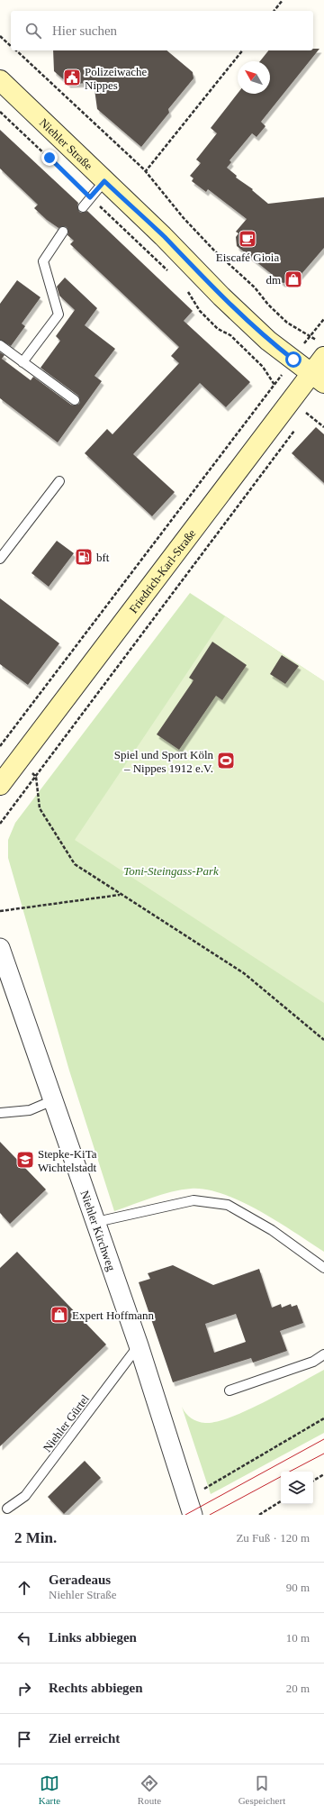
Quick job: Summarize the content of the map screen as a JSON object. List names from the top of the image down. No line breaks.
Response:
{"streets":{"main road":["Niehler Straße","Friedrich-Karl-Straße"],"street":["Niehler Kirchweg"],"lane":["Niehler Gürtel"]},"crossings":[["Niehler Straße","Friedrich-Karl-Straße"],["Niehler Kirchweg","Niehler Gürtel"]],"parks":["Toni-Steingass-Park"],"places":{"public building":["Polizeiwache Nippes"],"cafe":["Eiscafé Gioia"],"shop":["dm","Expert Hoffmann"],"fuel station":["bft"],"sports":["Spiel und Sport Köln – Nippes 1912 e.V."],"school or university":["Stepke-KiTa Wichtelstadt"]},"north":"top left","page":{"search":"Hier suchen","heading":["2 Min.","Zu Fuß · 120 m"],"list":[["Geradeaus","Niehler Straße","90 m"],["Links abbiegen","10 m"],["Rechts abbiegen","20 m"],"Ziel erreicht"],"nav":["Karte","Route","Gespeichert"]}}
